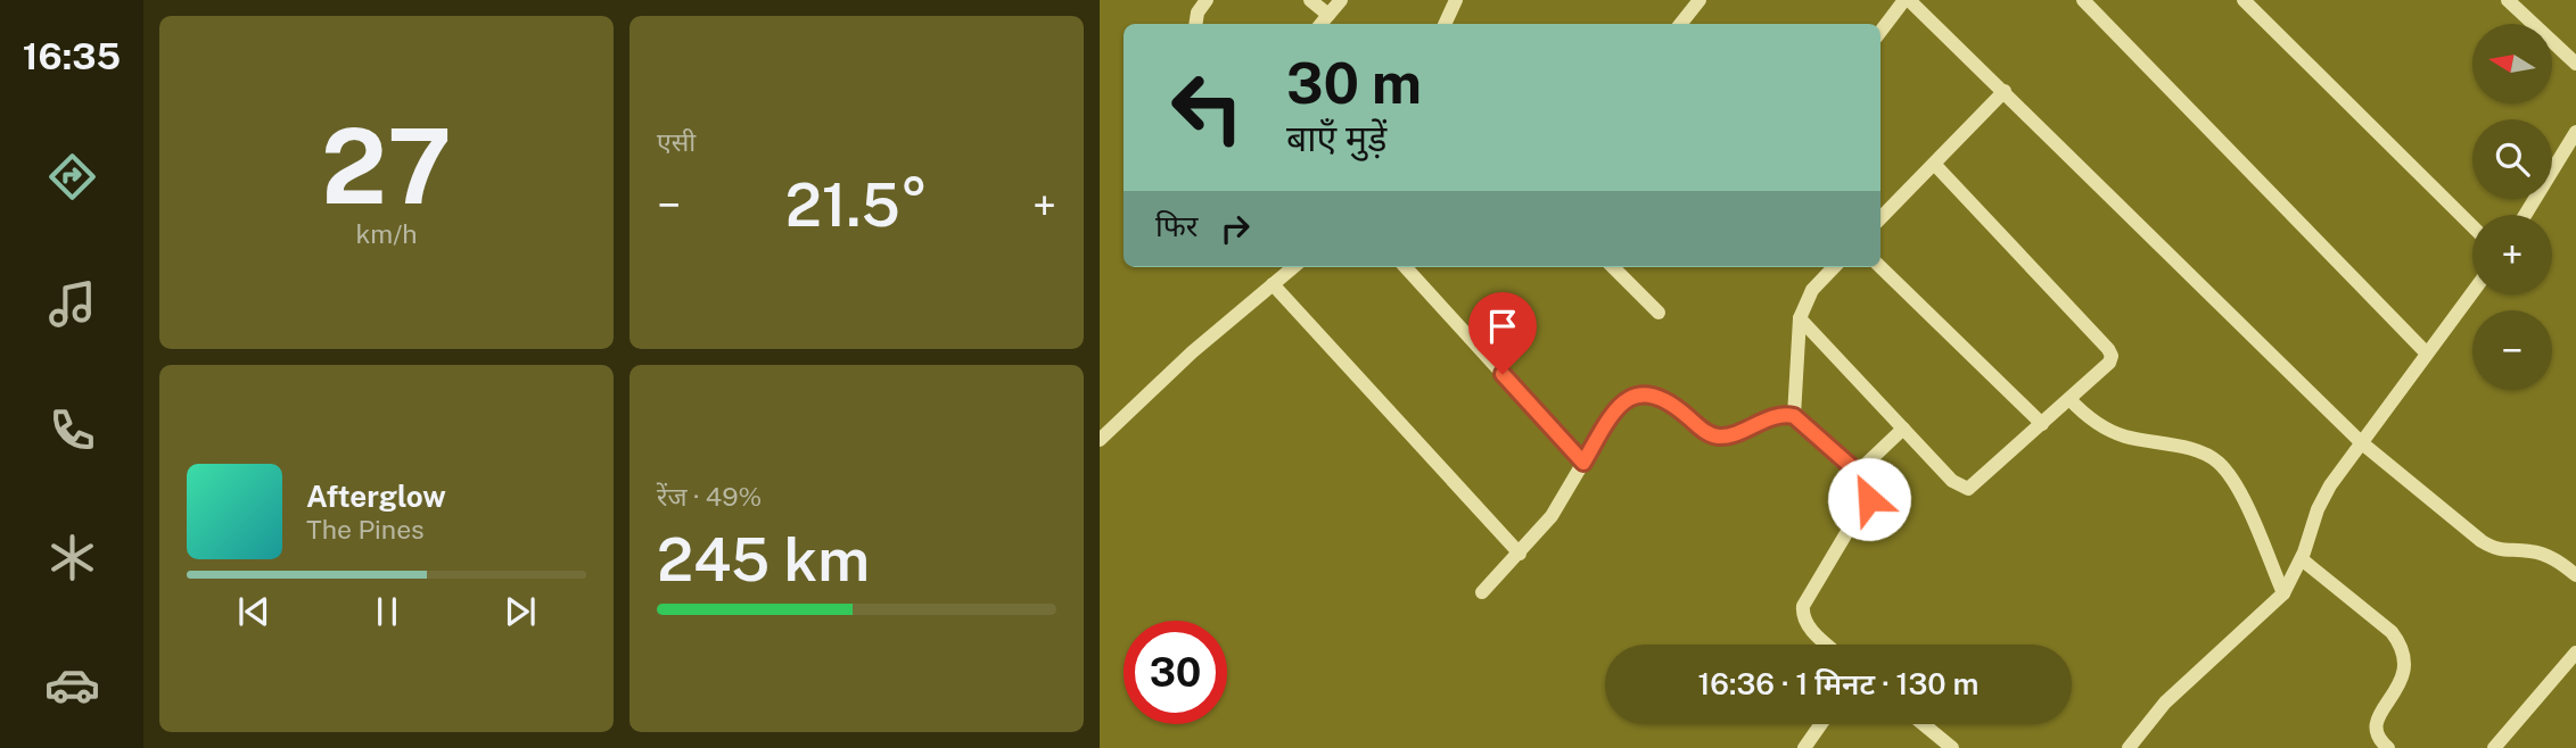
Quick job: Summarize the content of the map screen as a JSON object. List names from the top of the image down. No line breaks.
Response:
{"north":"left","page":{"tabs":"16:35","tile":[["27","km/h"],"एसी",["रेंज · 49%","245 km"]],"map_buttons":["+","−"],"turn":["30 m","बाएँ मुड़ें"],"heat":["−","21.5°","+"],"then":"फिर","song":["Afterglow","The Pines"],"limit":"30","trip":"16:36 · 1 मिनट · 130 m"}}
